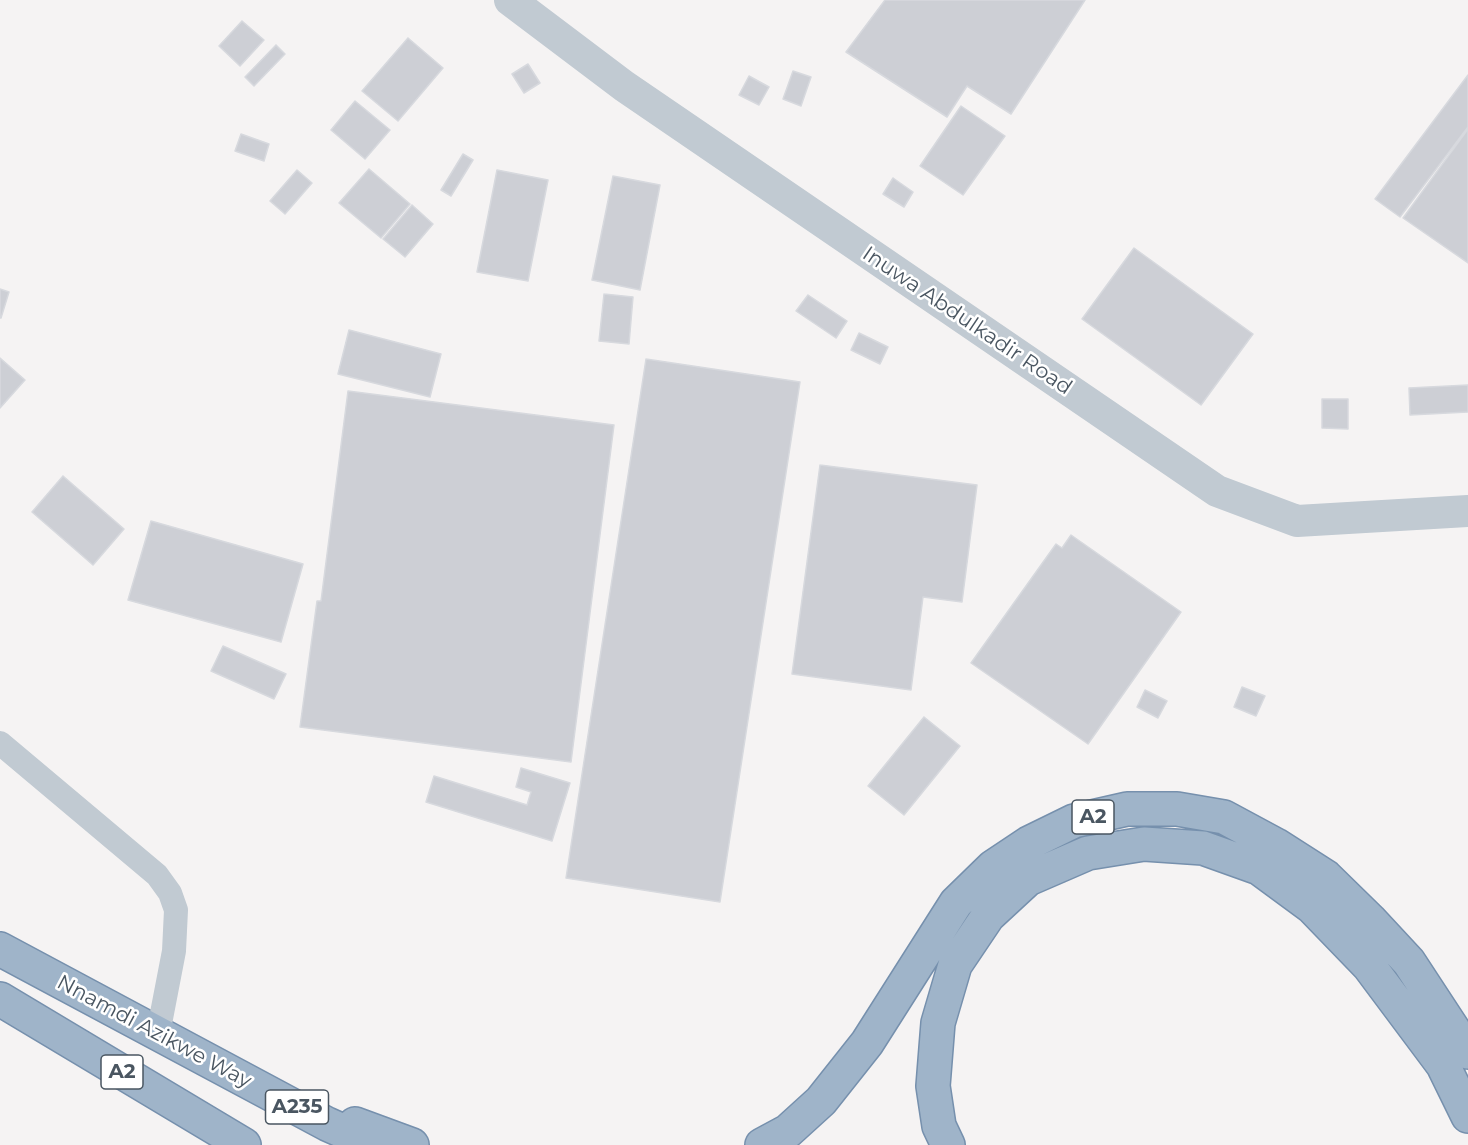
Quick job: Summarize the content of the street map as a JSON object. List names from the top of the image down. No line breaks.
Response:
{"streets":{"highway":["A2","Nnamdi Azikwe Way","A235"],"street":["Inuwa Abdulkadir Road"]},"crossings":[["A2","Nnamdi Azikwe Way"]]}
